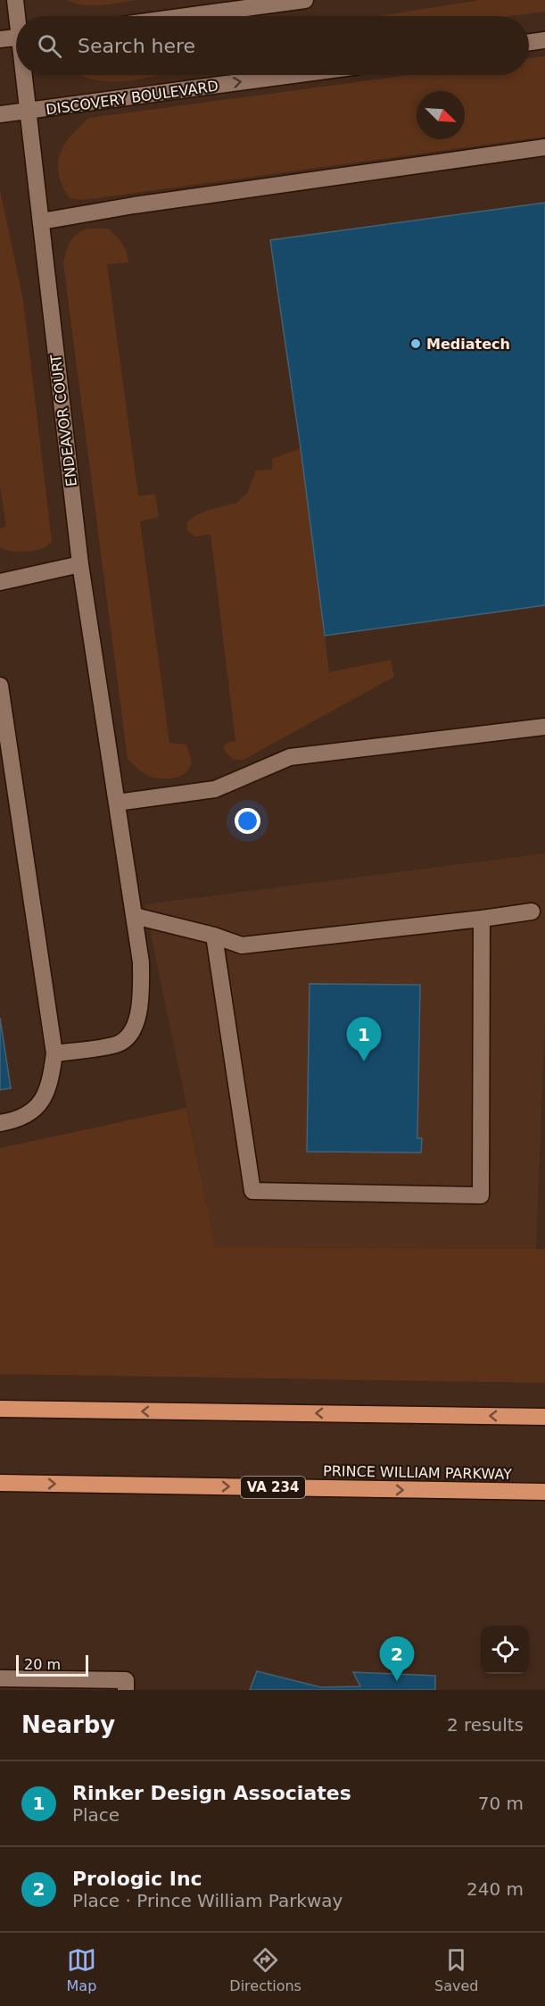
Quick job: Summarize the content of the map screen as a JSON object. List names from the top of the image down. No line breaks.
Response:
{"streets":{"highway":["PRINCE WILLIAM PARKWAY","VA 234"],"street":["DISCOVERY BOULEVARD","ENDEAVOR COURT"]},"crossings":[["DISCOVERY BOULEVARD","ENDEAVOR COURT"]],"places":["Mediatech"],"scale_bar":"20 m","north":"bottom right","page":{"search":"Search here","pins":["1","2"],"scale":"20 m","heading":["Nearby","2 results"],"list":[{"mark":"1","name":"Rinker Design Associates","note":"Place","value":"70 m"},{"mark":"2","name":"Prologic Inc","note":"Place · Prince William Parkway","value":"240 m"}],"nav":["Map","Directions","Saved"]}}
